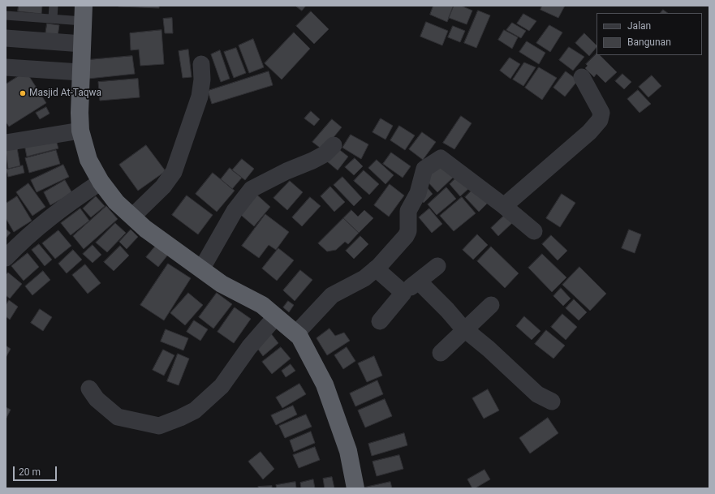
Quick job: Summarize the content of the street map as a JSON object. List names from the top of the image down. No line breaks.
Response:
{"places":["Masjid At-Taqwa"],"legend":["Jalan","Bangunan"],"scale_bar":"20 m"}
